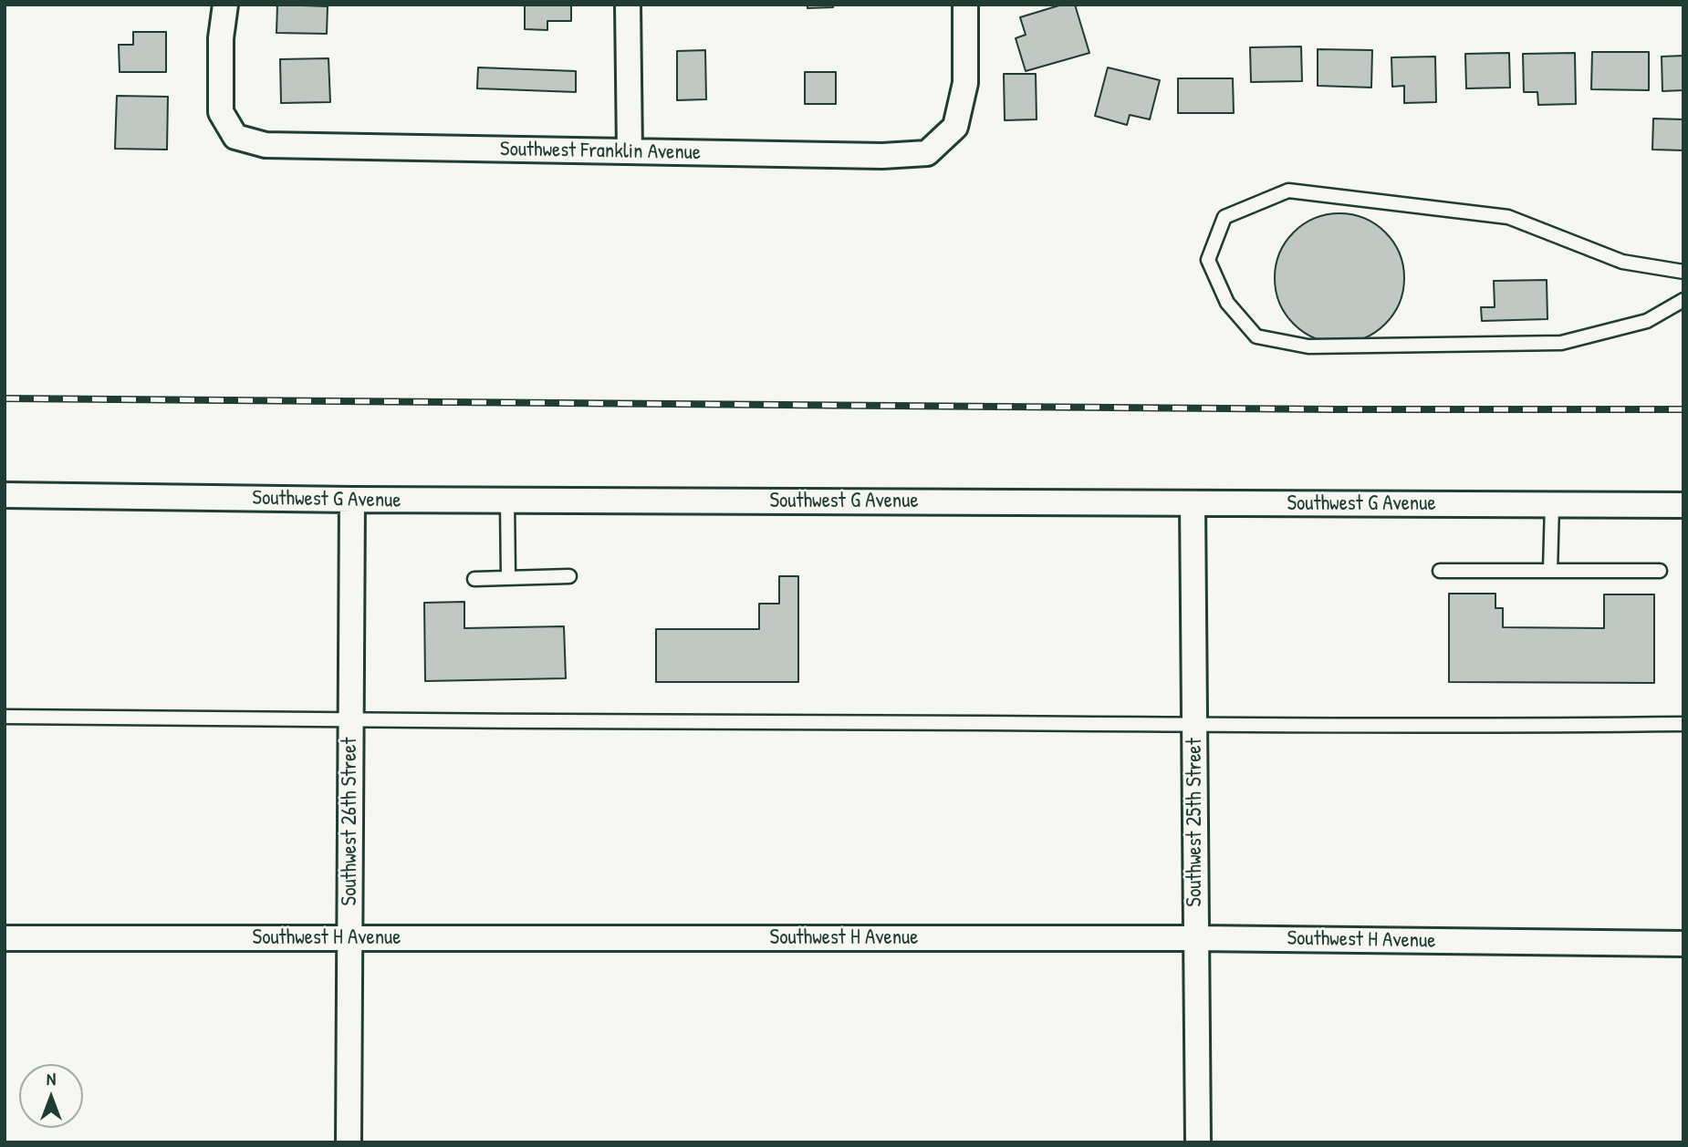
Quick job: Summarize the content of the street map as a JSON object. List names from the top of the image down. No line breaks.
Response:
{"streets":{"street":["Southwest Franklin Avenue","Southwest G Avenue","Southwest 26th Street","Southwest 25th Street","Southwest H Avenue"]},"crossings":[["Southwest G Avenue","Southwest 26th Street"],["Southwest G Avenue","Southwest 25th Street"],["Southwest 26th Street","Southwest H Avenue"],["Southwest 25th Street","Southwest H Avenue"]],"north":"top"}
